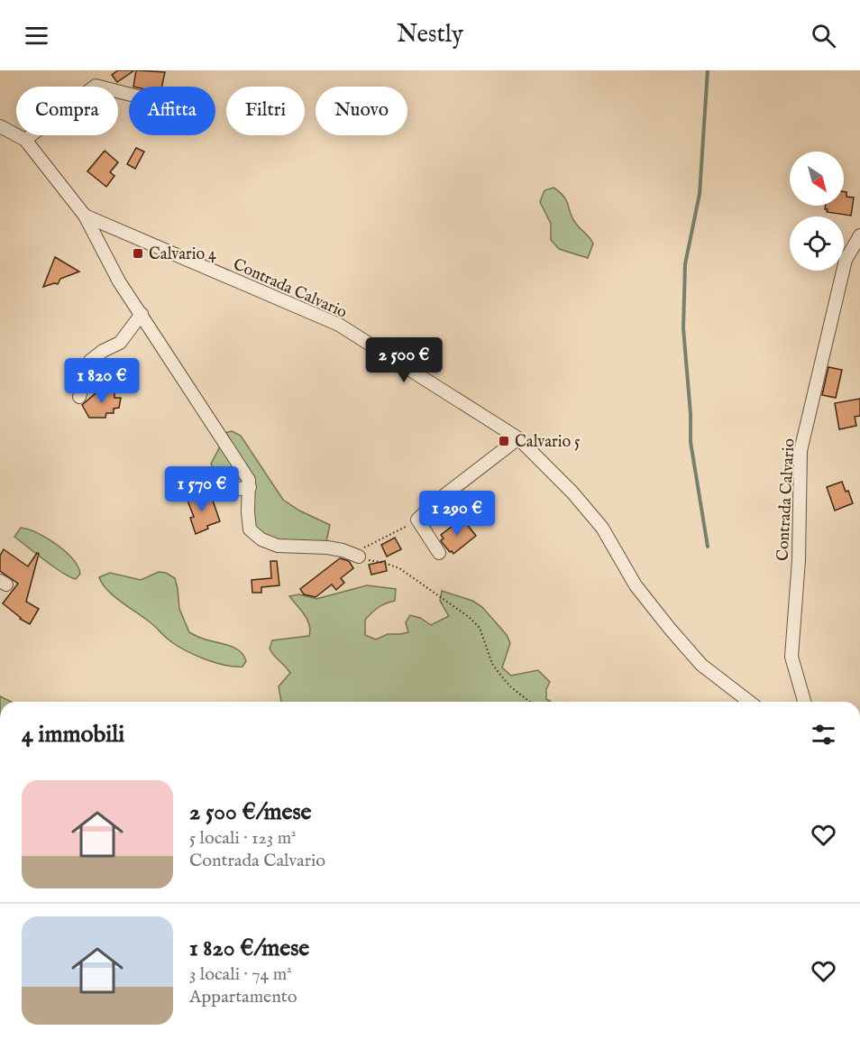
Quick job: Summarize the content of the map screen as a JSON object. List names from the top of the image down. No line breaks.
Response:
{"streets":{"street":["Contrada Calvario"]},"places":{"transit":["Calvario 4","Calvario 5"]},"north":"bottom right","page":{"header":"Nestly","chip":["Compra","Affitta","Filtri","Nuovo"],"price":["2 500 €","1 820 €","1 570 €","1 290 €"],"heading":"4 immobili","list":[{"name":"2 500 €/mese","note":"5 locali · 123 m² · Contrada Calvario"},{"name":"1 820 €/mese","note":"3 locali · 74 m² · Appartamento"}]}}
